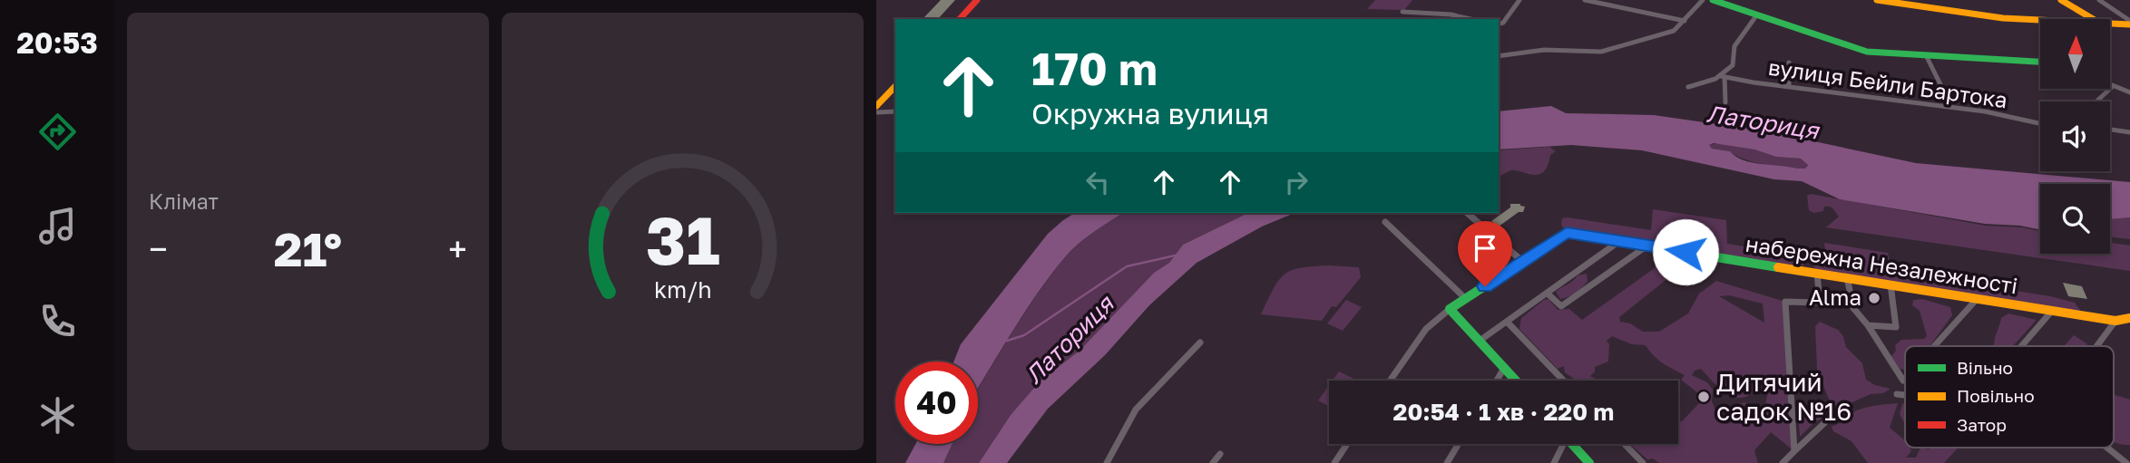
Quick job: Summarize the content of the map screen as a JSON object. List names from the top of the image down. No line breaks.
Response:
{"streets":{"main road":["набережна Незалежності"],"street":["вулиця Бейли Бартока"]},"water":["Латориця"],"places":["Alma","Дитячий садок №16"],"legend":["Вільно","Повільно","Затор"],"north":"top","page":{"tabs":"20:53","tile":"Клімат","turn":["170 m","Окружна вулиця"],"heat":["−","21°","+"],"limit":"40","trip":"20:54 · 1 хв · 220 m","gauge":["31","km/h"]}}
